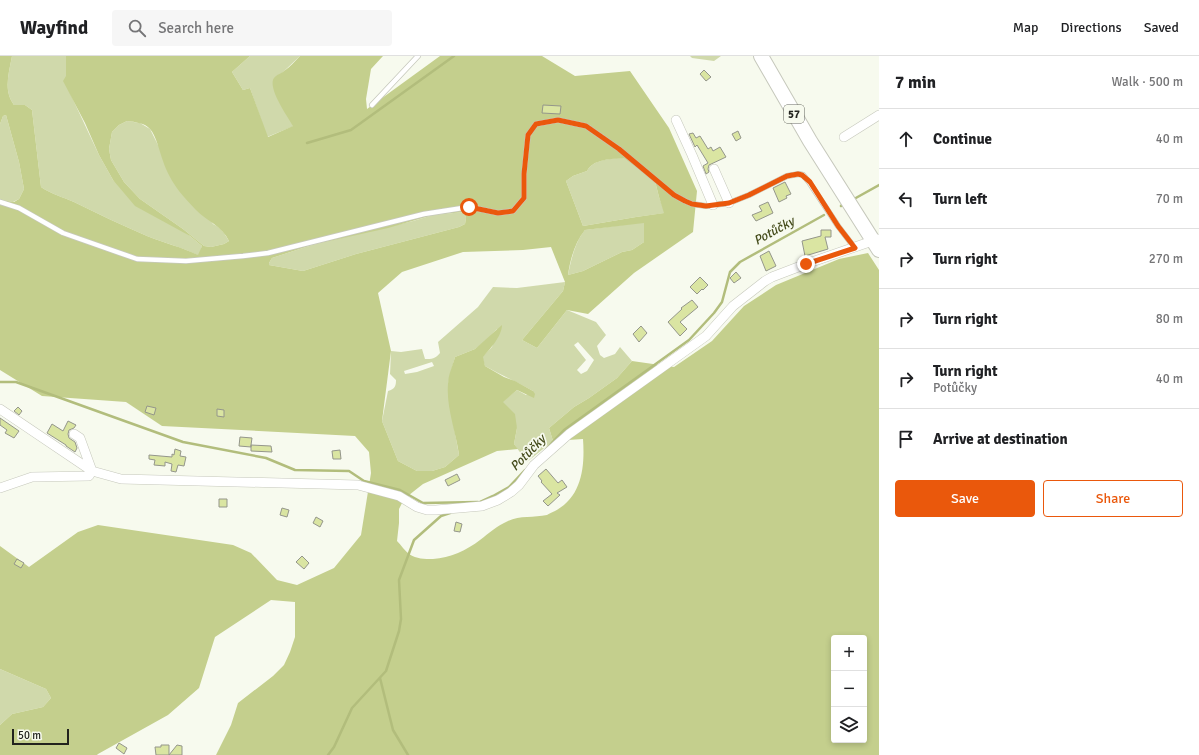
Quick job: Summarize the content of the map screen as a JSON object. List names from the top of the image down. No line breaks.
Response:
{"streets":{"main road":["57"]},"water":["Potůčky"],"scale_bar":"50 m","page":{"header":"Wayfind","search":"Search here","nav":["Map","Directions","Saved"],"heading":["7 min","Walk · 500 m"],"list":[["Continue","40 m"],["Turn left","70 m"],["Turn right","270 m"],["Turn right","80 m"],["Turn right","Potůčky","40 m"],"Arrive at destination"],"buttons":["Save","Share"],"map_buttons":["+","−"],"scale":"50 m"}}
